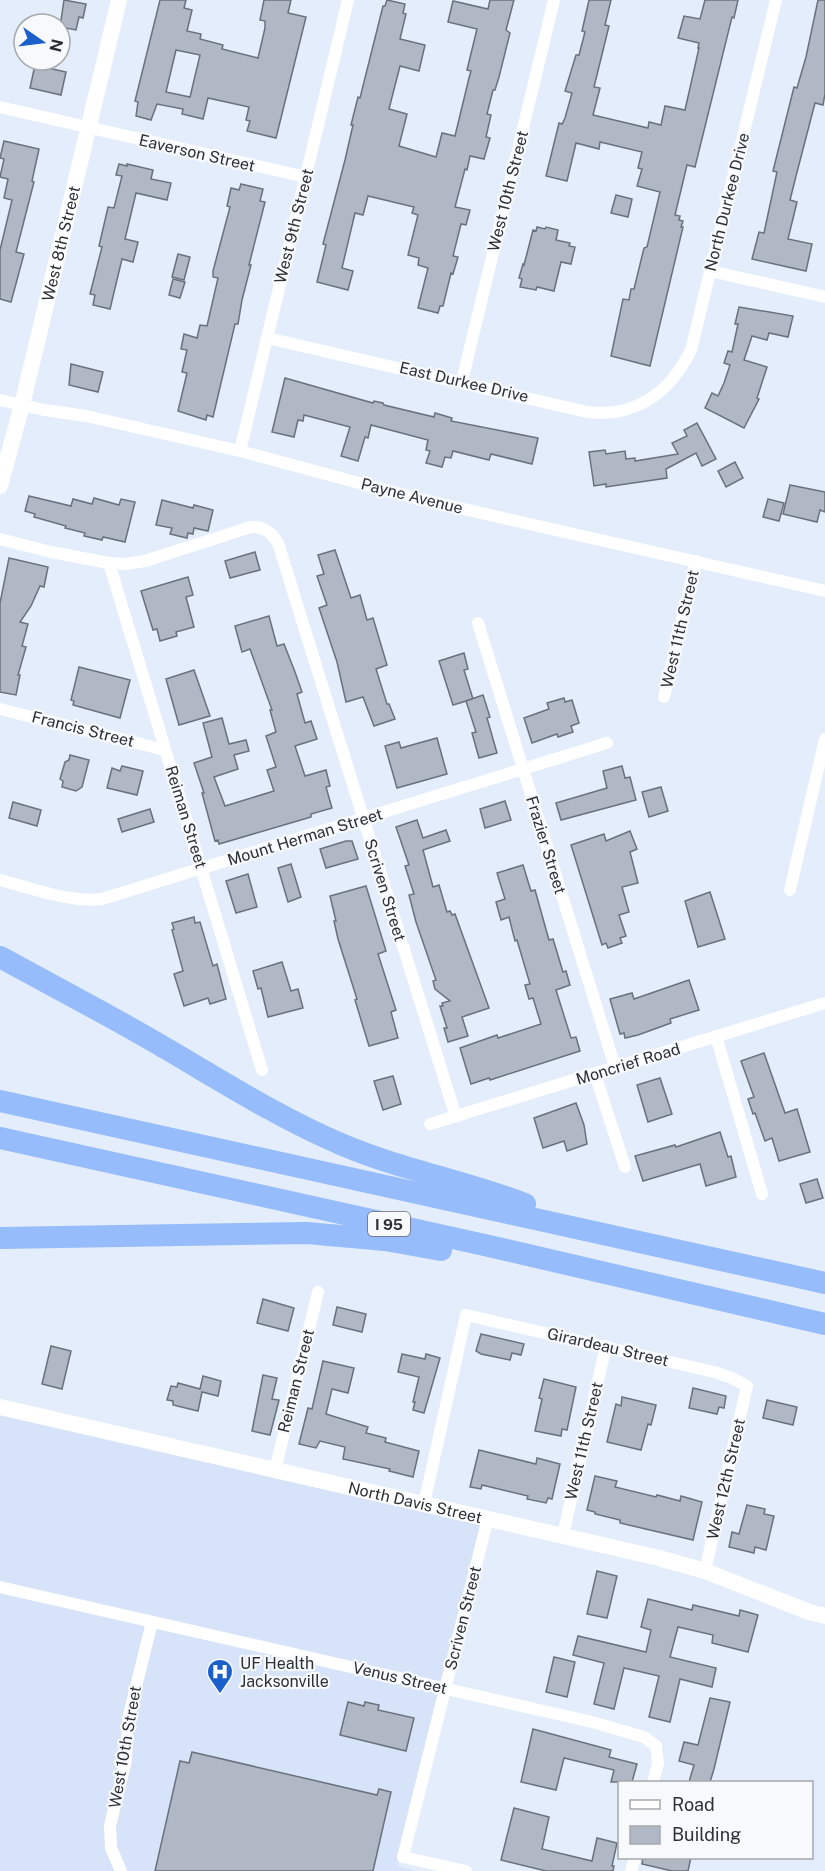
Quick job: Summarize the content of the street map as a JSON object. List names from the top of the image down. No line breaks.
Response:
{"streets":{"highway":["I 95"],"street":["Eaverson Street","West 10th Street","North Durkee Drive","West 9th Street","West 8th Street","East Durkee Drive","Payne Avenue","West 11th Street","Francis Street","Reiman Street","Mount Herman Street","Frazier Street","Scriven Street","Moncrief Road","Girardeau Street","West 12th Street","North Davis Street","Venus Street"]},"crossings":[["Eaverson Street","West 9th Street"],["Eaverson Street","West 8th Street"],["West 10th Street","East Durkee Drive"],["West 10th Street","Venus Street"],["North Durkee Drive","East Durkee Drive"],["West 9th Street","East Durkee Drive"],["West 9th Street","Payne Avenue"],["West 8th Street","Payne Avenue"],["Payne Avenue","West 11th Street"],["West 11th Street","Girardeau Street"],["West 11th Street","North Davis Street"],["Francis Street","Reiman Street"],["Reiman Street","Mount Herman Street"],["Reiman Street","Scriven Street"],["Reiman Street","North Davis Street"],["Mount Herman Street","Frazier Street"],["Mount Herman Street","Scriven Street"],["Frazier Street","Moncrief Road"],["Scriven Street","Moncrief Road"],["Scriven Street","North Davis Street"],["Scriven Street","Venus Street"],["Girardeau Street","West 12th Street"],["Girardeau Street","North Davis Street"],["West 12th Street","North Davis Street"]],"places":{"hospital":["UF Health Jacksonville"]},"legend":["Road","Building"],"north":"right"}
